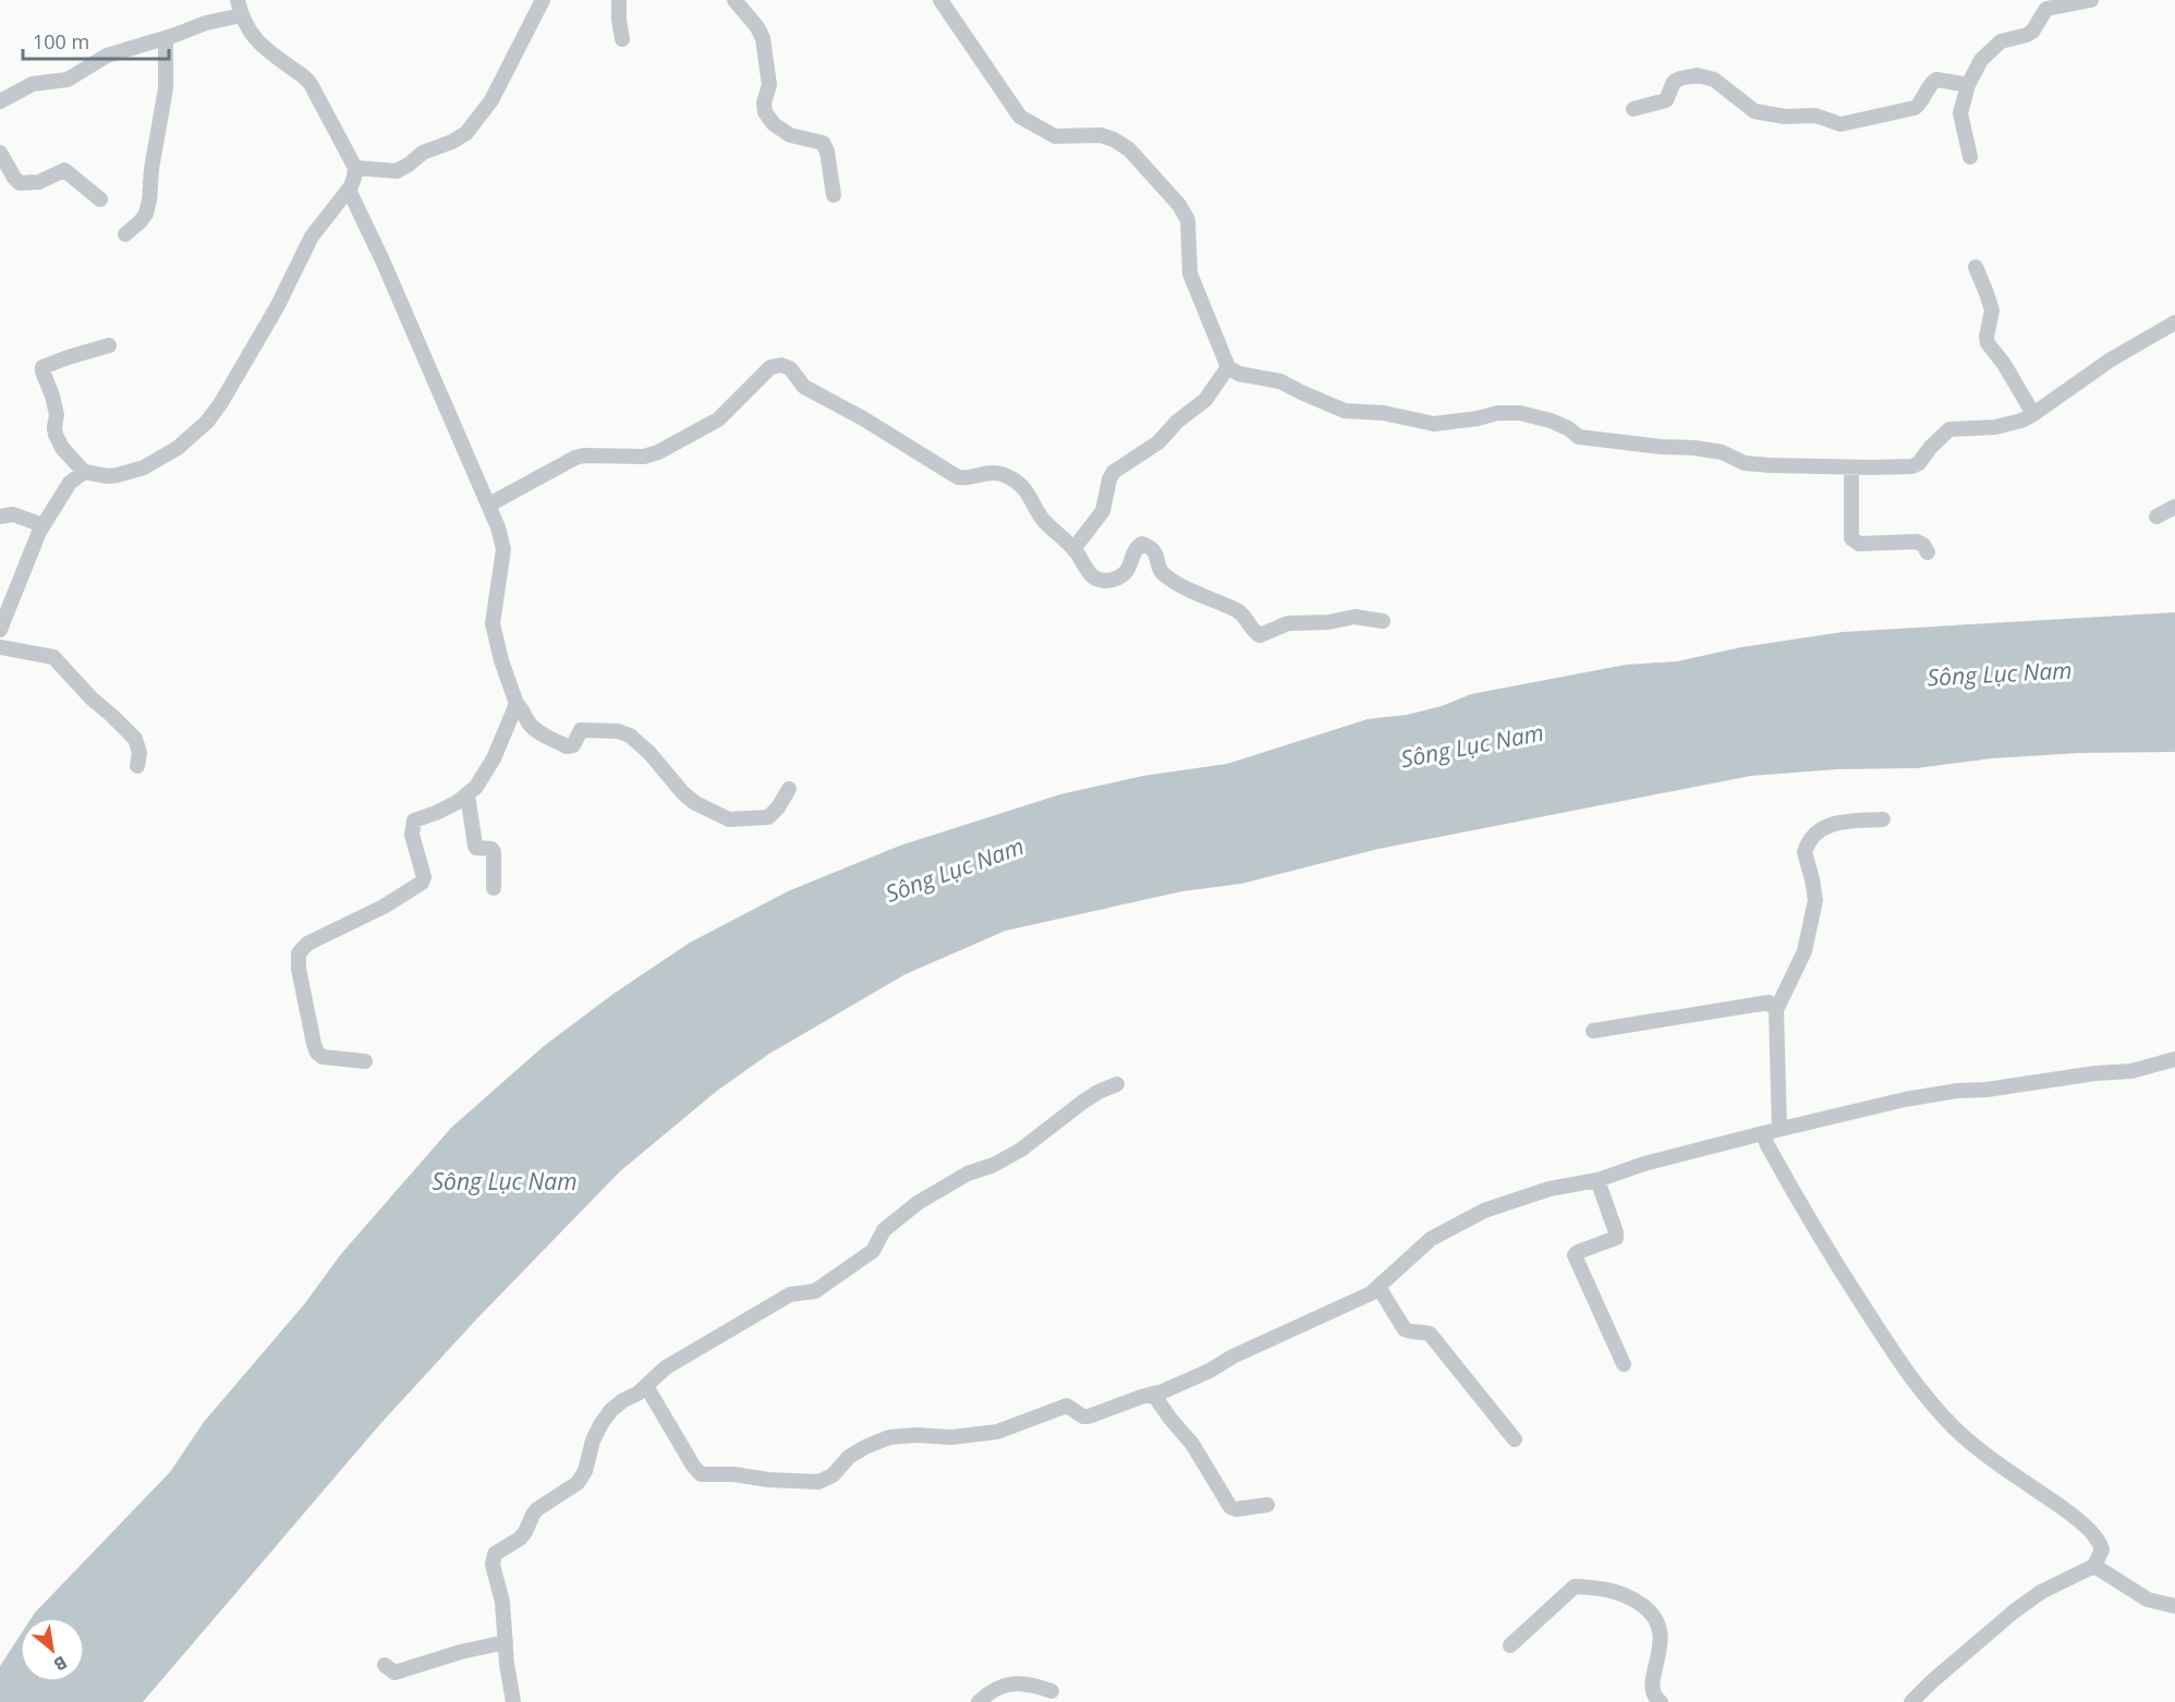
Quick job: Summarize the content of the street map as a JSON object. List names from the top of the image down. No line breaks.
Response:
{"water":["Sông Lục Nam"],"scale_bar":"100 m","north":"bottom right"}
